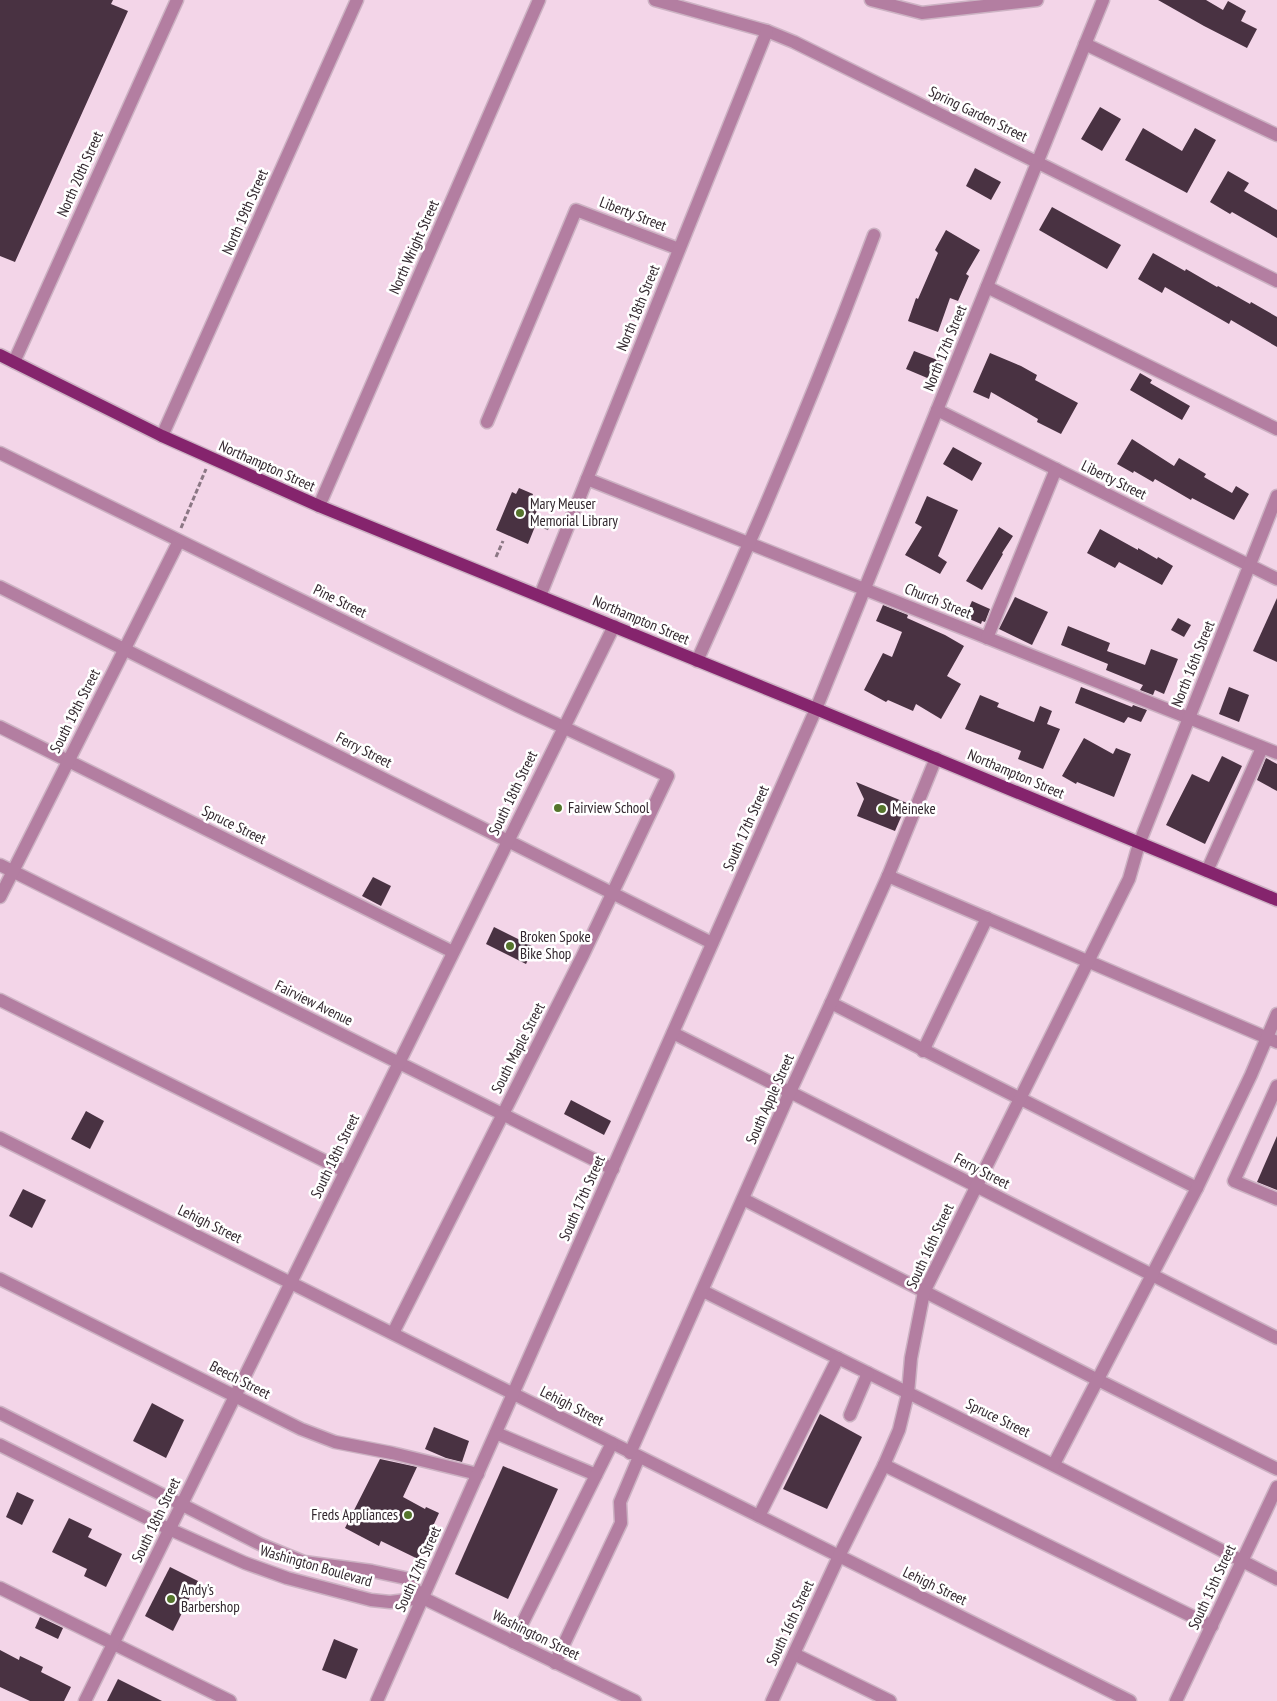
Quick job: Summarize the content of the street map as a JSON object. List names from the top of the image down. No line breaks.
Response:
{"streets":{"main road":["Northampton Street"],"street":["Spring Garden Street","North 20th Street","North 19th Street","Liberty Street","North Wright Street","North 18th Street","North 17th Street","Pine Street","Church Street","North 16th Street","South 19th Street","Ferry Street","South 18th Street","Spruce Street","South 17th Street","Fairview Avenue","South Maple Street","South Apple Street","Lehigh Street","South 16th Street","Beech Street","Washington Boulevard","South 15th Street","Washington Street"]},"crossings":[["Spring Garden Street","North 18th Street"],["Spring Garden Street","North 17th Street"],["North 20th Street","Northampton Street"],["North 19th Street","Northampton Street"],["Liberty Street","North 18th Street"],["Liberty Street","North 17th Street"],["Liberty Street","North 16th Street"],["North Wright Street","Northampton Street"],["North 18th Street","Northampton Street"],["North 18th Street","Church Street"],["North 17th Street","Northampton Street"],["North 17th Street","Church Street"],["North 17th Street","South 17th Street"],["Northampton Street","North 16th Street"],["Northampton Street","South 18th Street"],["Northampton Street","South 17th Street"],["Northampton Street","South Apple Street"],["Northampton Street","South 16th Street"],["Pine Street","South 19th Street"],["Pine Street","South 18th Street"],["Pine Street","South Maple Street"],["Church Street","North 16th Street"],["North 16th Street","South 16th Street"],["South 19th Street","Ferry Street"],["South 19th Street","Spruce Street"],["South 19th Street","Fairview Avenue"],["Ferry Street","South 18th Street"],["Ferry Street","South 17th Street"],["Ferry Street","South Maple Street"],["Ferry Street","South Apple Street"],["Ferry Street","South 16th Street"],["South 18th Street","Spruce Street"],["South 18th Street","Fairview Avenue"],["South 18th Street","Lehigh Street"],["South 18th Street","Beech Street"],["South 18th Street","Washington Boulevard"],["Spruce Street","South Apple Street"],["Spruce Street","South 16th Street"],["Spruce Street","South 15th Street"],["South 17th Street","Fairview Avenue"],["South 17th Street","Lehigh Street"],["South 17th Street","Beech Street"],["South 17th Street","Washington Boulevard"],["South 17th Street","Washington Street"],["Fairview Avenue","South Maple Street"],["South Maple Street","Lehigh Street"],["South Apple Street","Lehigh Street"],["South Apple Street","Washington Street"],["Lehigh Street","South 16th Street"],["Washington Boulevard","Washington Street"]],"places":["Mary Meuser Memorial Library","Fairview School","Meineke","Broken Spoke Bike Shop","Freds Appliances","Andy's Barbershop"]}
